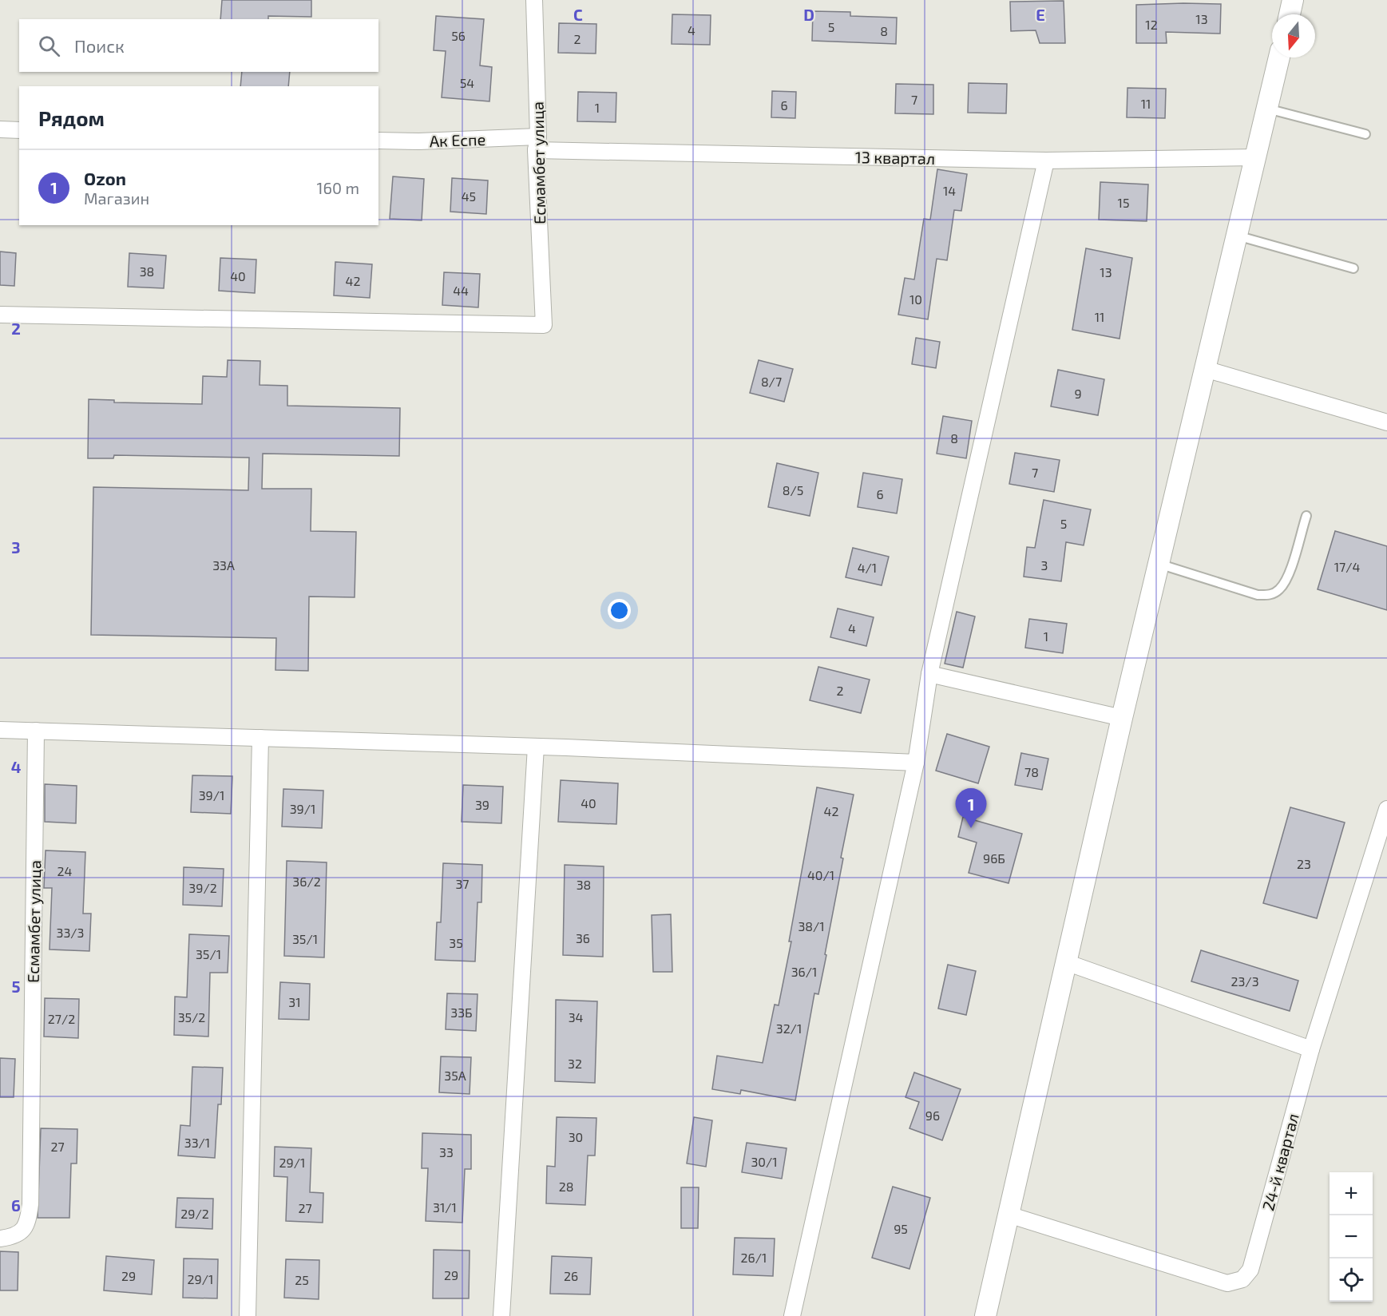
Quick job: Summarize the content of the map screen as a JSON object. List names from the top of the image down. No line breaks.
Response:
{"streets":{"street":["Ак Еспе","13 квартал","Есмамбет улица","24-й квартал"]},"crossings":[["Ак Еспе","13 квартал"],["Ак Еспе","Есмамбет улица"],["13 квартал","Есмамбет улица"]],"house_numbers":["13","12","5","4","8","56","2","54","7","11","6","1","14","45","15","38","13","40","42","44","10","11","8/7","9","8","7","8/5","6","5","33А","3","17/4","4/1","4","1","2","78","39/1","40","39","39/1","42","96Б","23","24","40/1","36/2","37","38","39/2","38/1","33/3","36","35/1","35","35/1","36/1","23/3","31","33Б","35/2","34","27/2","32/1","32","35А","96","30","33/1","27","33","30/1","29/1","28","31/1","27","29/2","95","26/1","29","29","26","29/1","25"],"north":"bottom","page":{"search":"Поиск","heading":"Рядом","list":[{"mark":"1","name":"Ozon","note":"Магазин","value":"160 m"}],"pins":"1","map_buttons":["+","−"]},"grid":{"columns":["C","D","E"],"rows":["2","3","4","5","6"]}}
